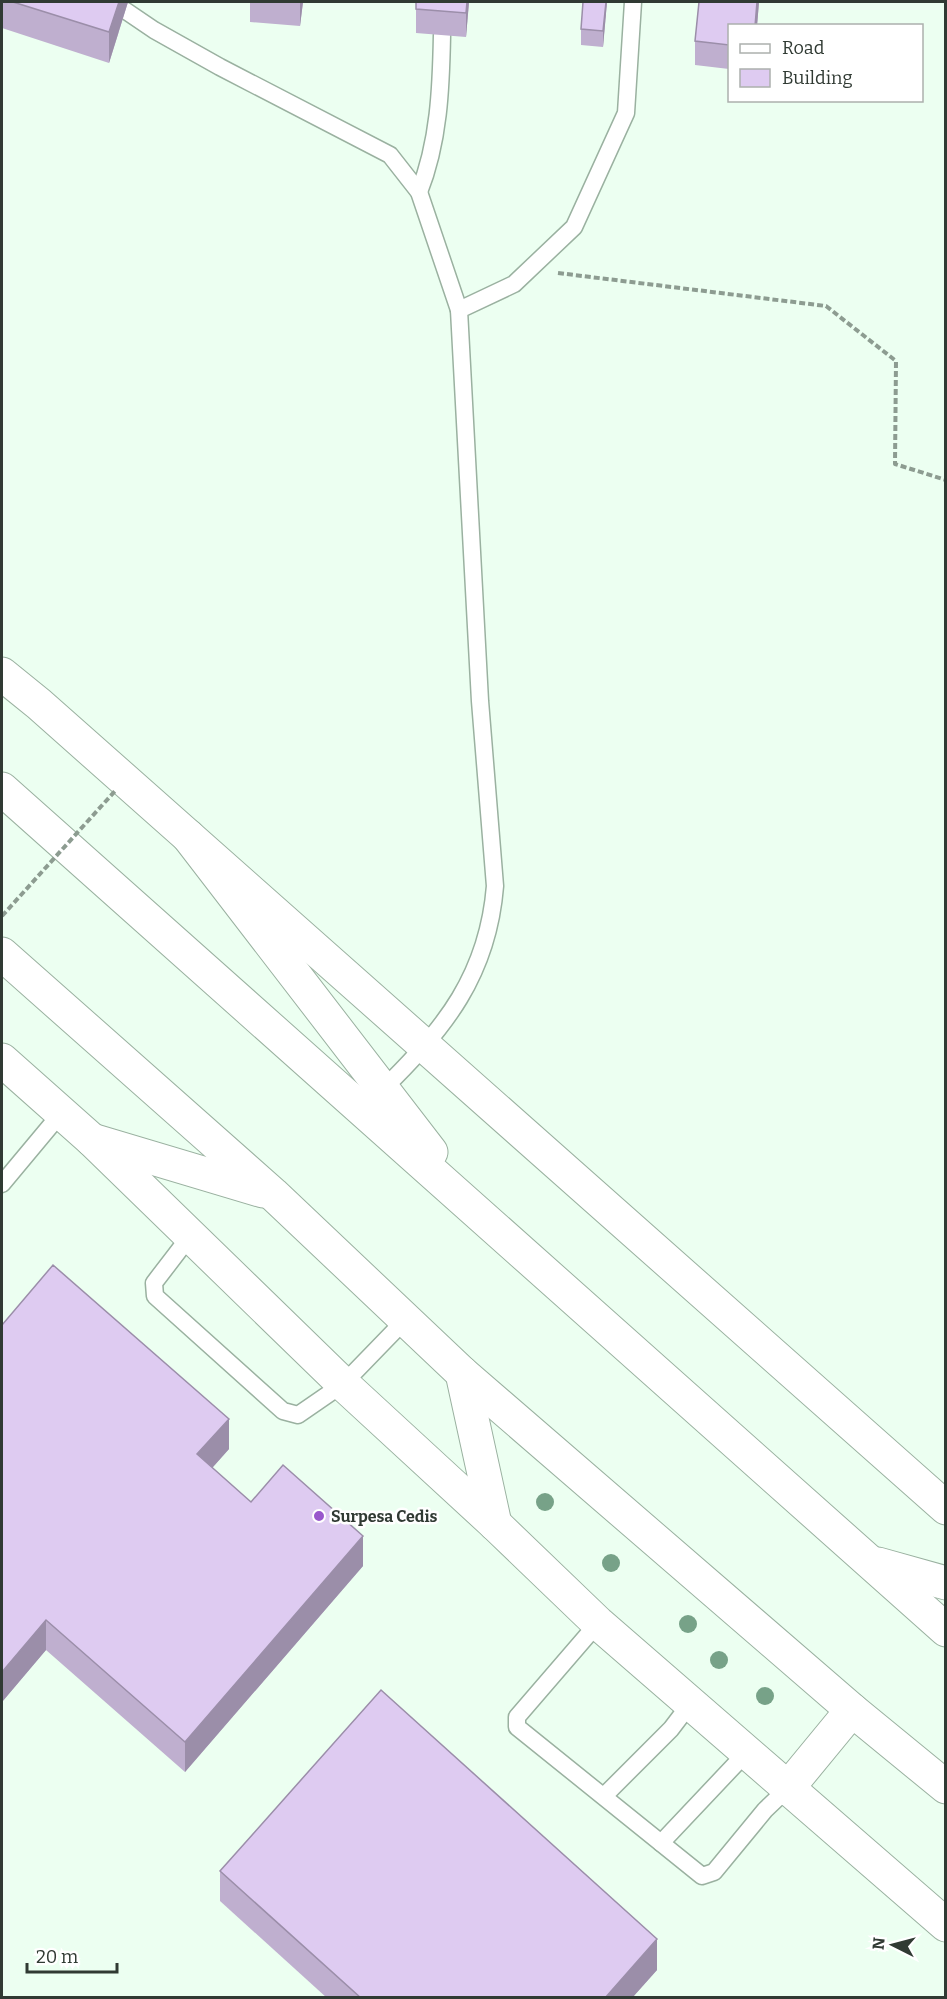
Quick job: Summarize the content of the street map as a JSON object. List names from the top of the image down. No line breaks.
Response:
{"places":["Surpesa Cedis"],"legend":["Road","Building"],"scale_bar":"20 m","north":"left"}
